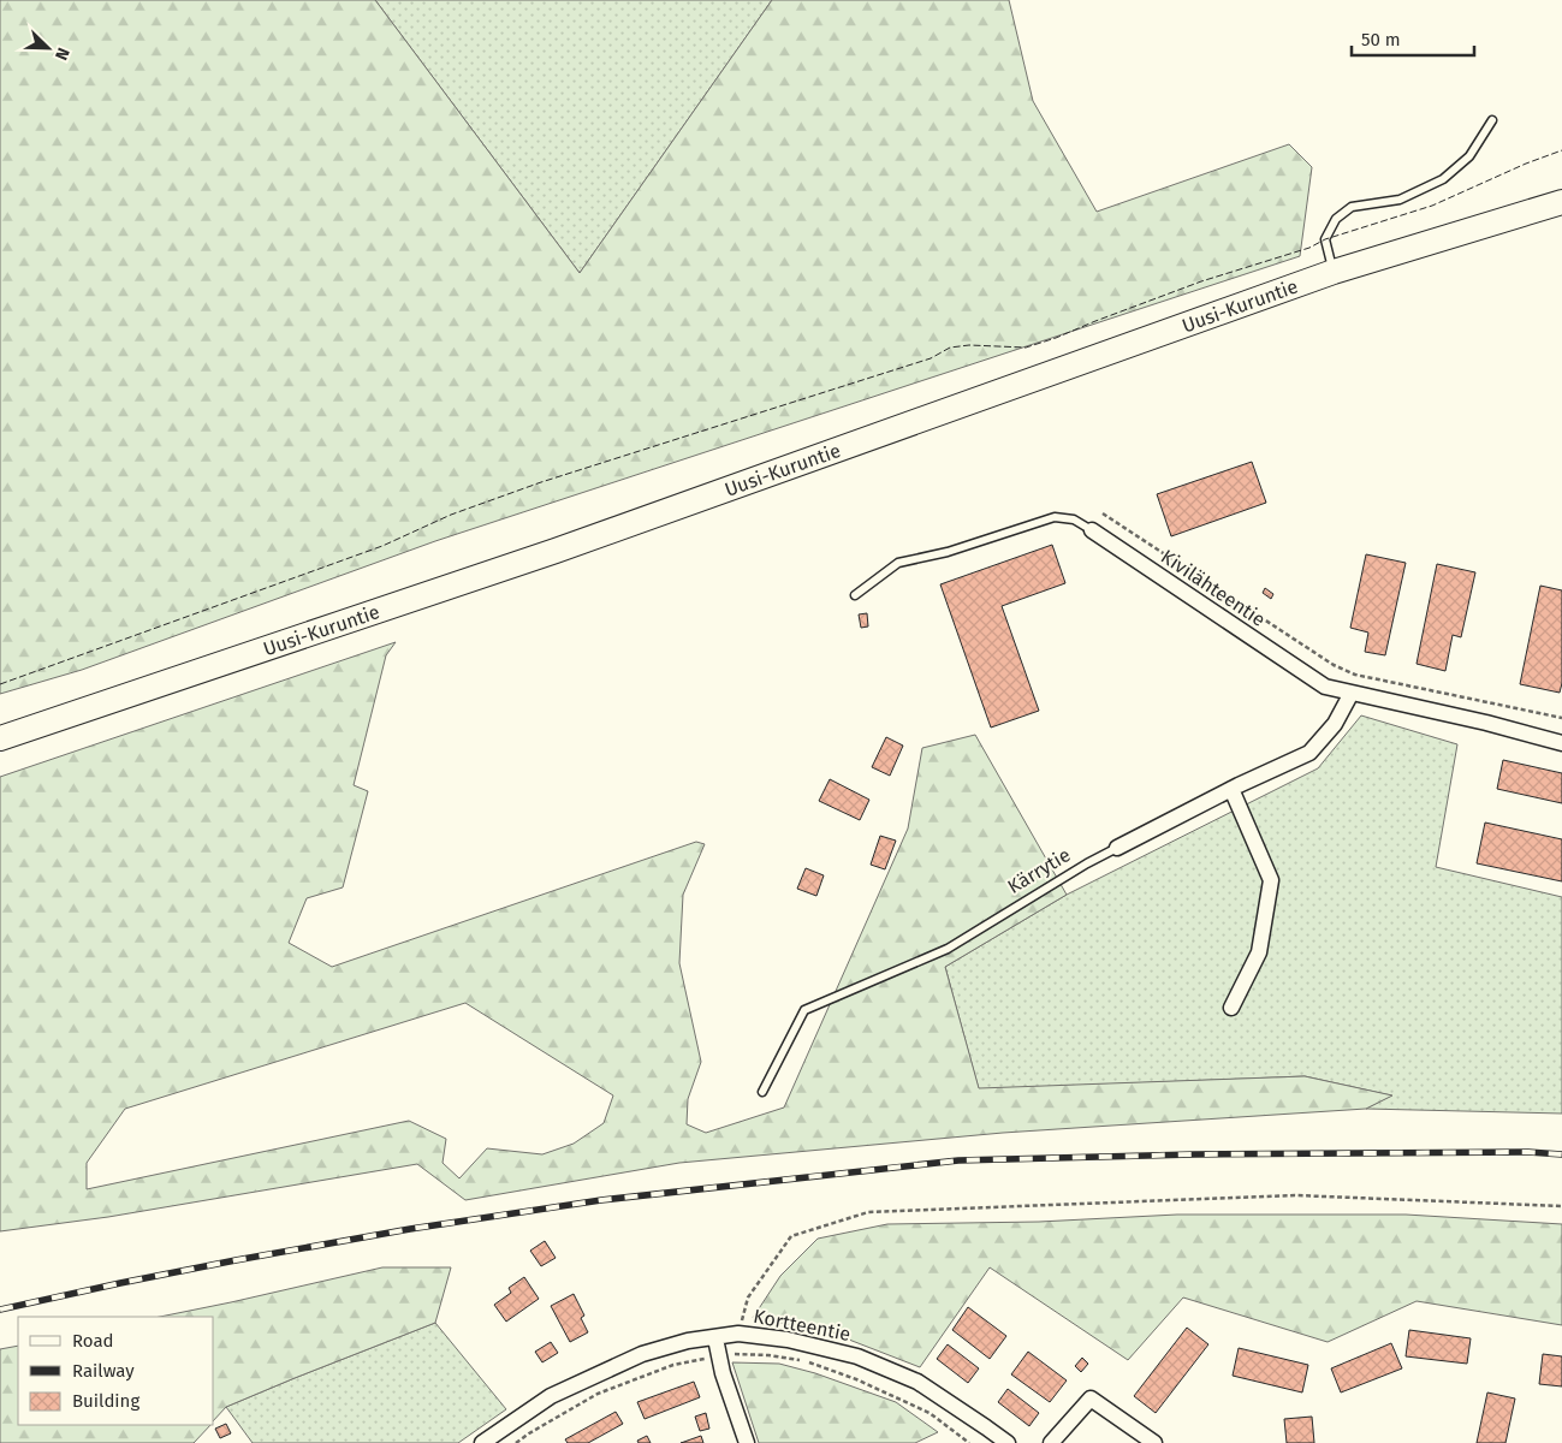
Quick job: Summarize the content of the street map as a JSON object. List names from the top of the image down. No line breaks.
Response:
{"streets":{"main road":["Uusi-Kuruntie"],"street":["Kivilähteentie","Kärrytie","Kortteentie"]},"crossings":[["Kivilähteentie","Kärrytie"]],"legend":["Road","Railway","Building"],"scale_bar":"50 m","north":"bottom right"}
